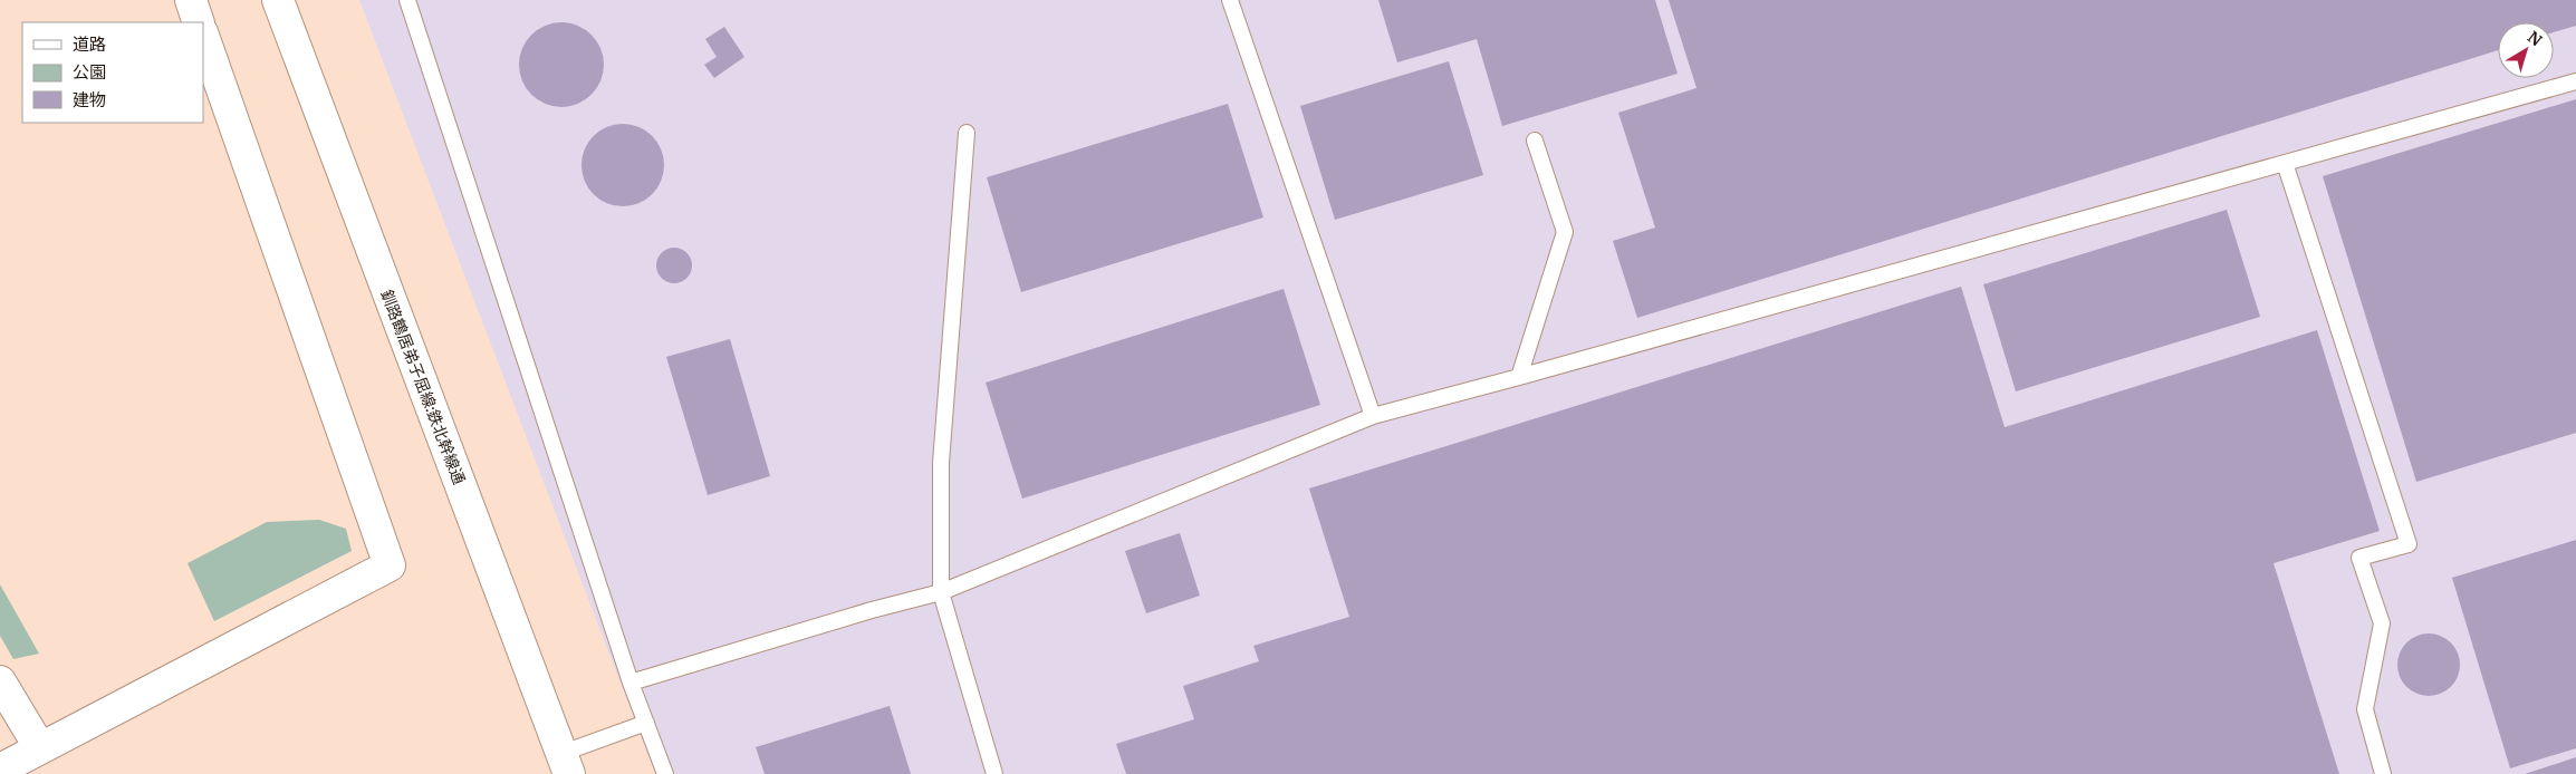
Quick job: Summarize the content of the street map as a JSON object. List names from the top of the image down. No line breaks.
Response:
{"streets":{"street":["釧路鶴居弟子屈線:鉄北幹線通"]},"legend":["道路","公園","建物"],"north":"top right"}
